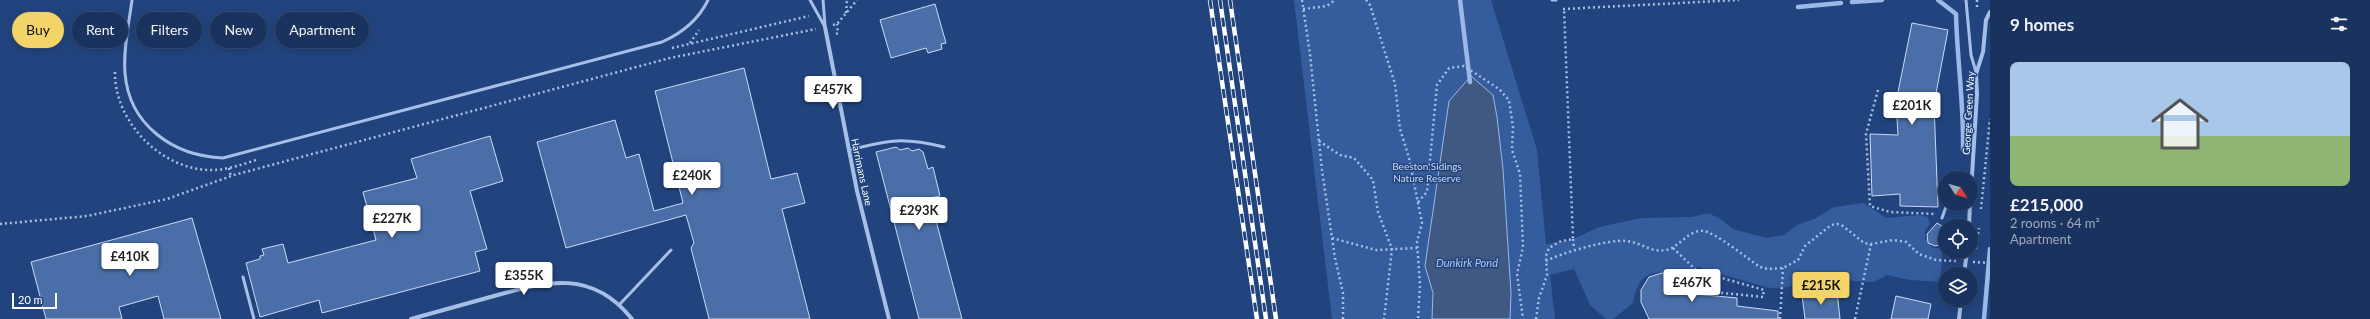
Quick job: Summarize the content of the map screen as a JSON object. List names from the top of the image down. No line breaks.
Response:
{"streets":{"street":["George Green Way","Harrimans Lane"]},"water":["Dunkirk Pond"],"parks":["Beeston Sidings Nature Reserve"],"scale_bar":"20 m","north":"bottom right","page":{"heading":"9 homes","chip":["Buy","Rent","Filters","New","Apartment"],"list":[{"name":"£215,000","note":"2 rooms · 64 m² · Apartment"}],"price":["£457K","£201K","£240K","£293K","£227K","£410K","£355K","£467K","£215K"],"scale":"20 m"}}
